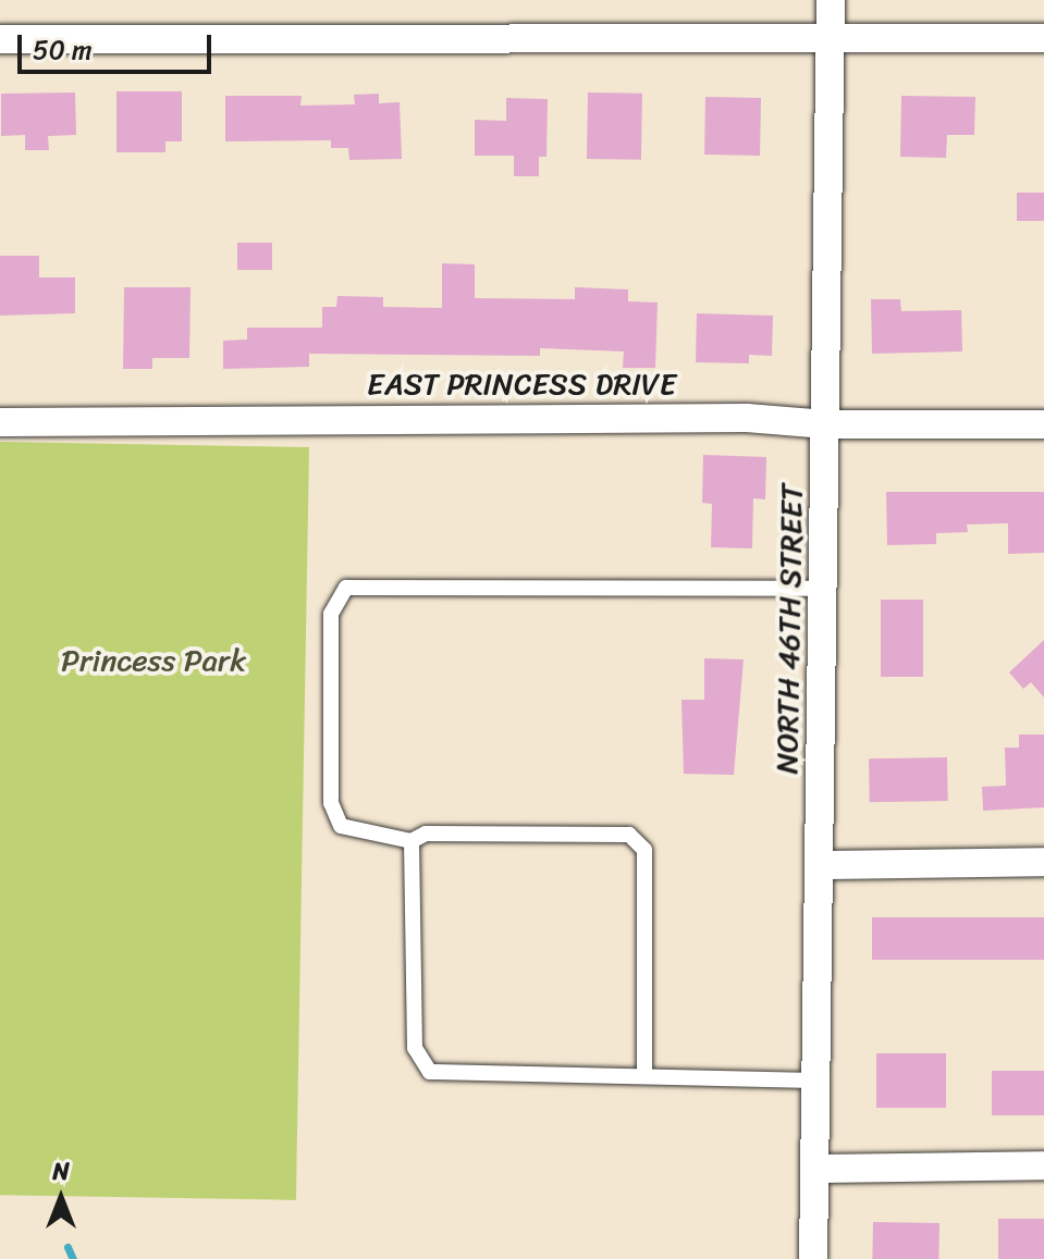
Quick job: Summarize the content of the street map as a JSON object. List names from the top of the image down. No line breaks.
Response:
{"streets":{"street":["EAST PRINCESS DRIVE","NORTH 46TH STREET"]},"crossings":[["EAST PRINCESS DRIVE","NORTH 46TH STREET"]],"parks":["Princess Park"],"scale_bar":"50 m","north":"top"}
